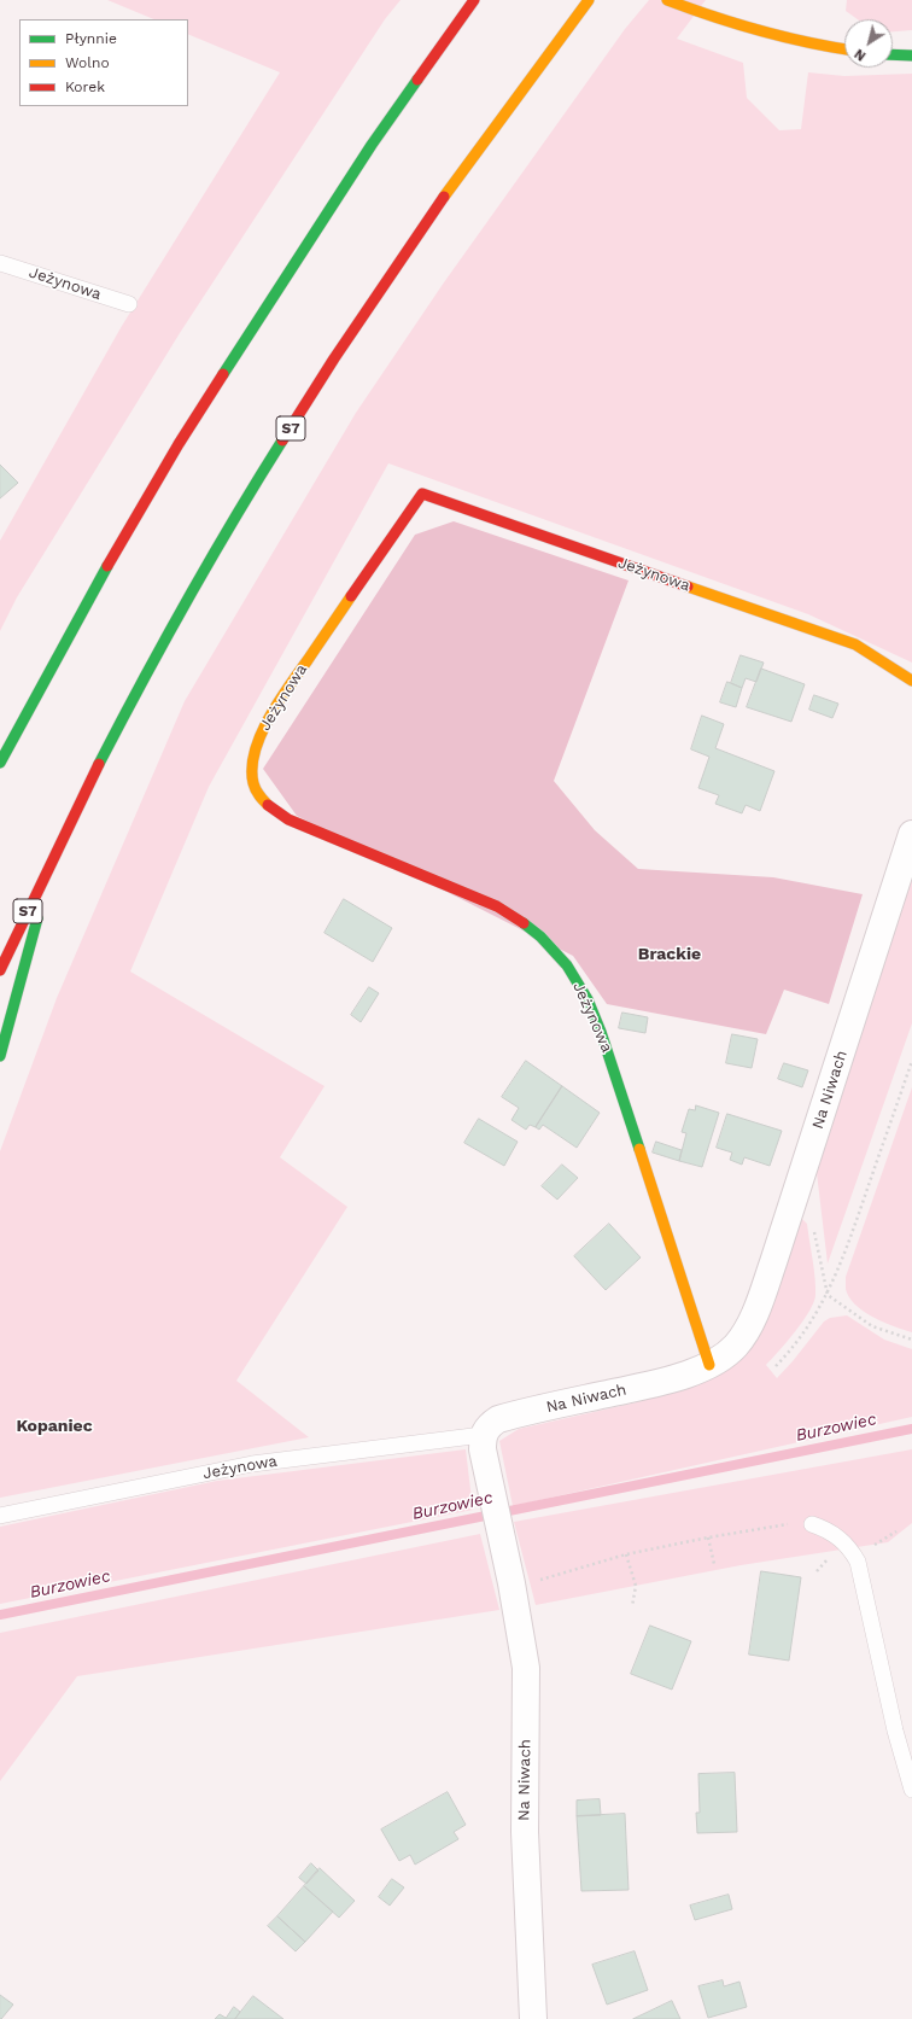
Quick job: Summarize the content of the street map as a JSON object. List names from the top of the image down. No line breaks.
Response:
{"streets":{"main road":["Jeżynowa","S7"],"street":["Na Niwach"]},"crossings":[["Jeżynowa","Na Niwach"]],"districts":["Brackie","Kopaniec"],"water":["Burzowiec"],"legend":["Płynnie","Wolno","Korek"],"north":"bottom left"}
